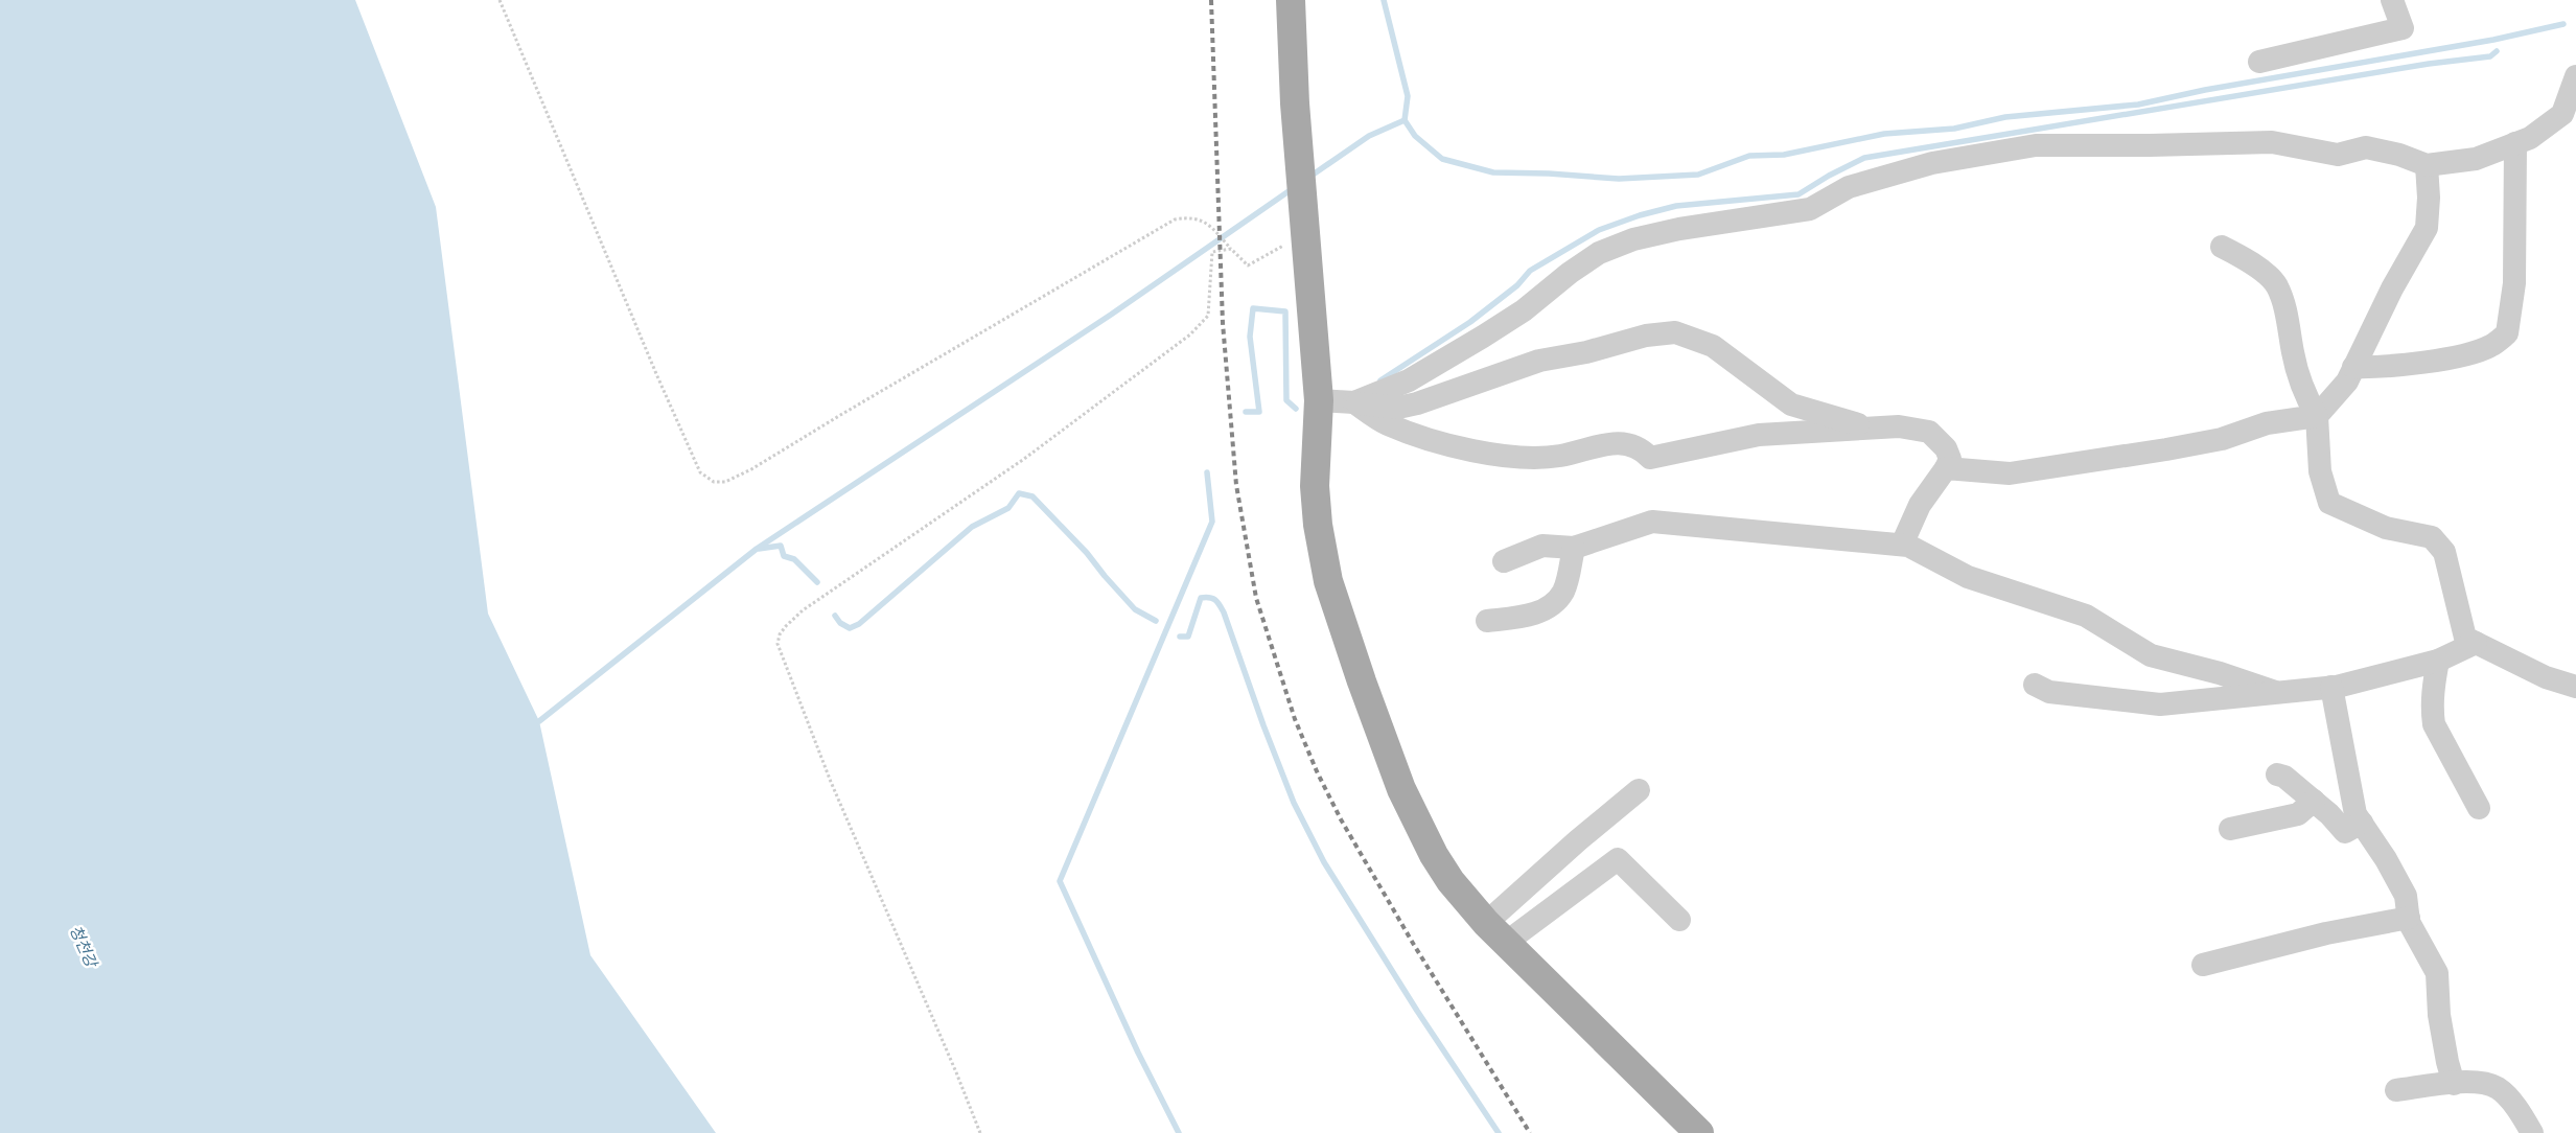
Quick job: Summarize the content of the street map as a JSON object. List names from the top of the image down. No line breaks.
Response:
{"water":["청천강"]}
